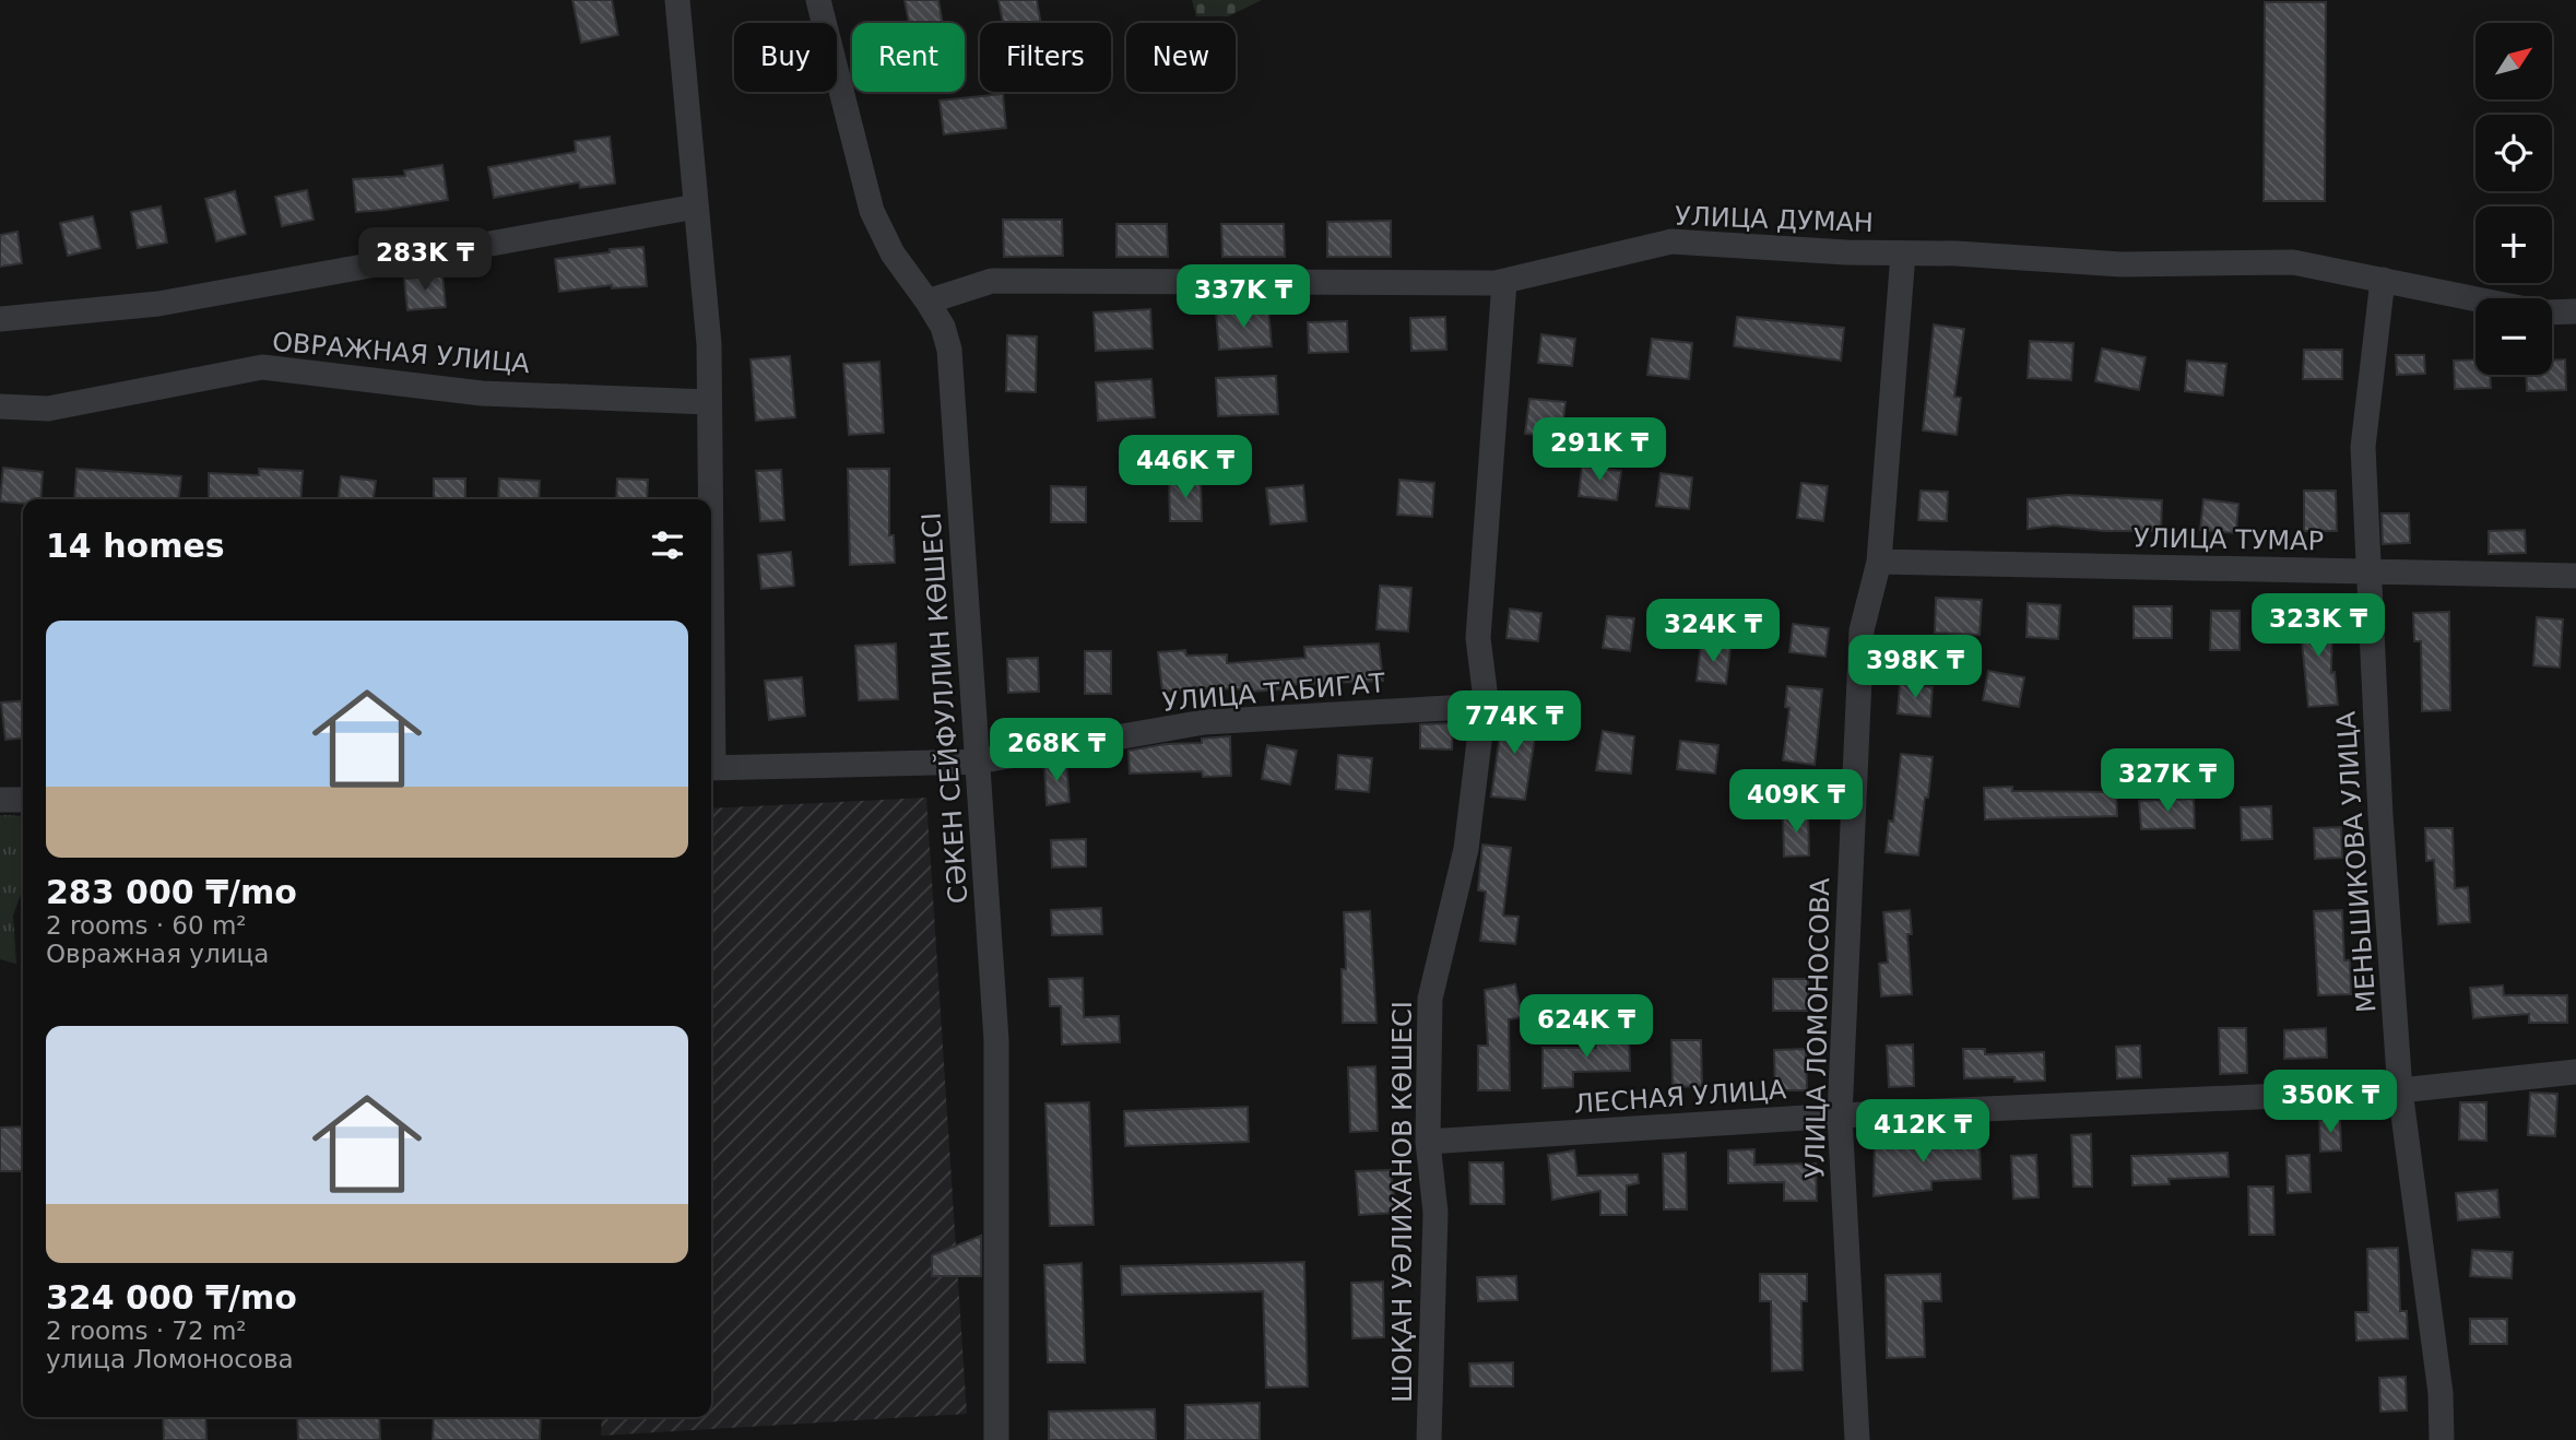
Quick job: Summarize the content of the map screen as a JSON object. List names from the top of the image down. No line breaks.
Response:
{"streets":{"street":["УЛИЦА ДУМАН","ОВРАЖНАЯ УЛИЦА","УЛИЦА ТУМАР","УЛИЦА ТАБИГАТ","СӘКЕН СЕЙФУЛЛИН КӨШЕСІ","МЕНЬШИКОВА УЛИЦА","УЛИЦА ЛОМОНОСОВА","ЛЕСНАЯ УЛИЦА","ШОҚАН УӘЛИХАНОВ КӨШЕСІ"]},"crossings":[["УЛИЦА ДУМАН","СӘКЕН СЕЙФУЛЛИН КӨШЕСІ"],["УЛИЦА ДУМАН","МЕНЬШИКОВА УЛИЦА"],["УЛИЦА ДУМАН","УЛИЦА ЛОМОНОСОВА"],["УЛИЦА ДУМАН","ШОҚАН УӘЛИХАНОВ КӨШЕСІ"],["УЛИЦА ТУМАР","МЕНЬШИКОВА УЛИЦА"],["УЛИЦА ТУМАР","УЛИЦА ЛОМОНОСОВА"],["УЛИЦА ТАБИГАТ","СӘКЕН СЕЙФУЛЛИН КӨШЕСІ"],["УЛИЦА ТАБИГАТ","ШОҚАН УӘЛИХАНОВ КӨШЕСІ"],["МЕНЬШИКОВА УЛИЦА","ЛЕСНАЯ УЛИЦА"],["УЛИЦА ЛОМОНОСОВА","ЛЕСНАЯ УЛИЦА"],["ЛЕСНАЯ УЛИЦА","ШОҚАН УӘЛИХАНОВ КӨШЕСІ"]],"north":"top right","page":{"map_buttons":["+","−"],"chip":["Buy","Rent","Filters","New"],"price":["283K ₸","337K ₸","291K ₸","446K ₸","323K ₸","324K ₸","398K ₸","774K ₸","268K ₸","327K ₸","409K ₸","624K ₸","350K ₸","412K ₸"],"heading":"14 homes","list":[{"name":"283 000 ₸/mo","note":"2 rooms · 60 m² · Овражная улица"},{"name":"324 000 ₸/mo","note":"2 rooms · 72 m² · улица Ломоносова"}]}}
